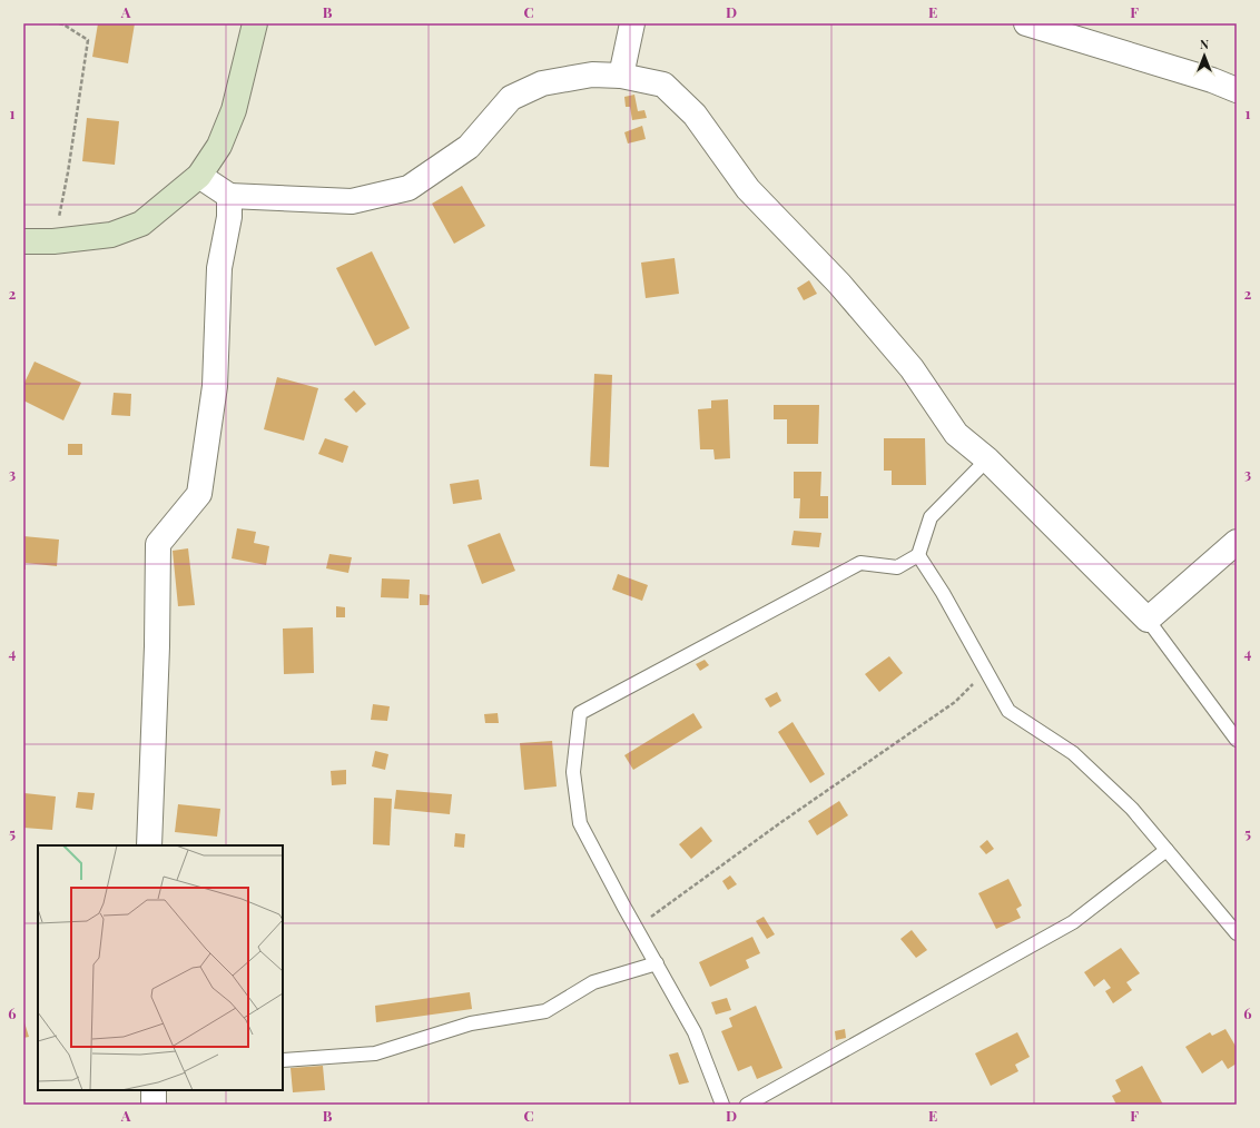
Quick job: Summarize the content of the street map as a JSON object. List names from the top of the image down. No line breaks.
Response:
{"north":"top","grid":{"columns":["A","B","C","D","E","F"],"rows":["1","2","3","4","5","6"]}}
